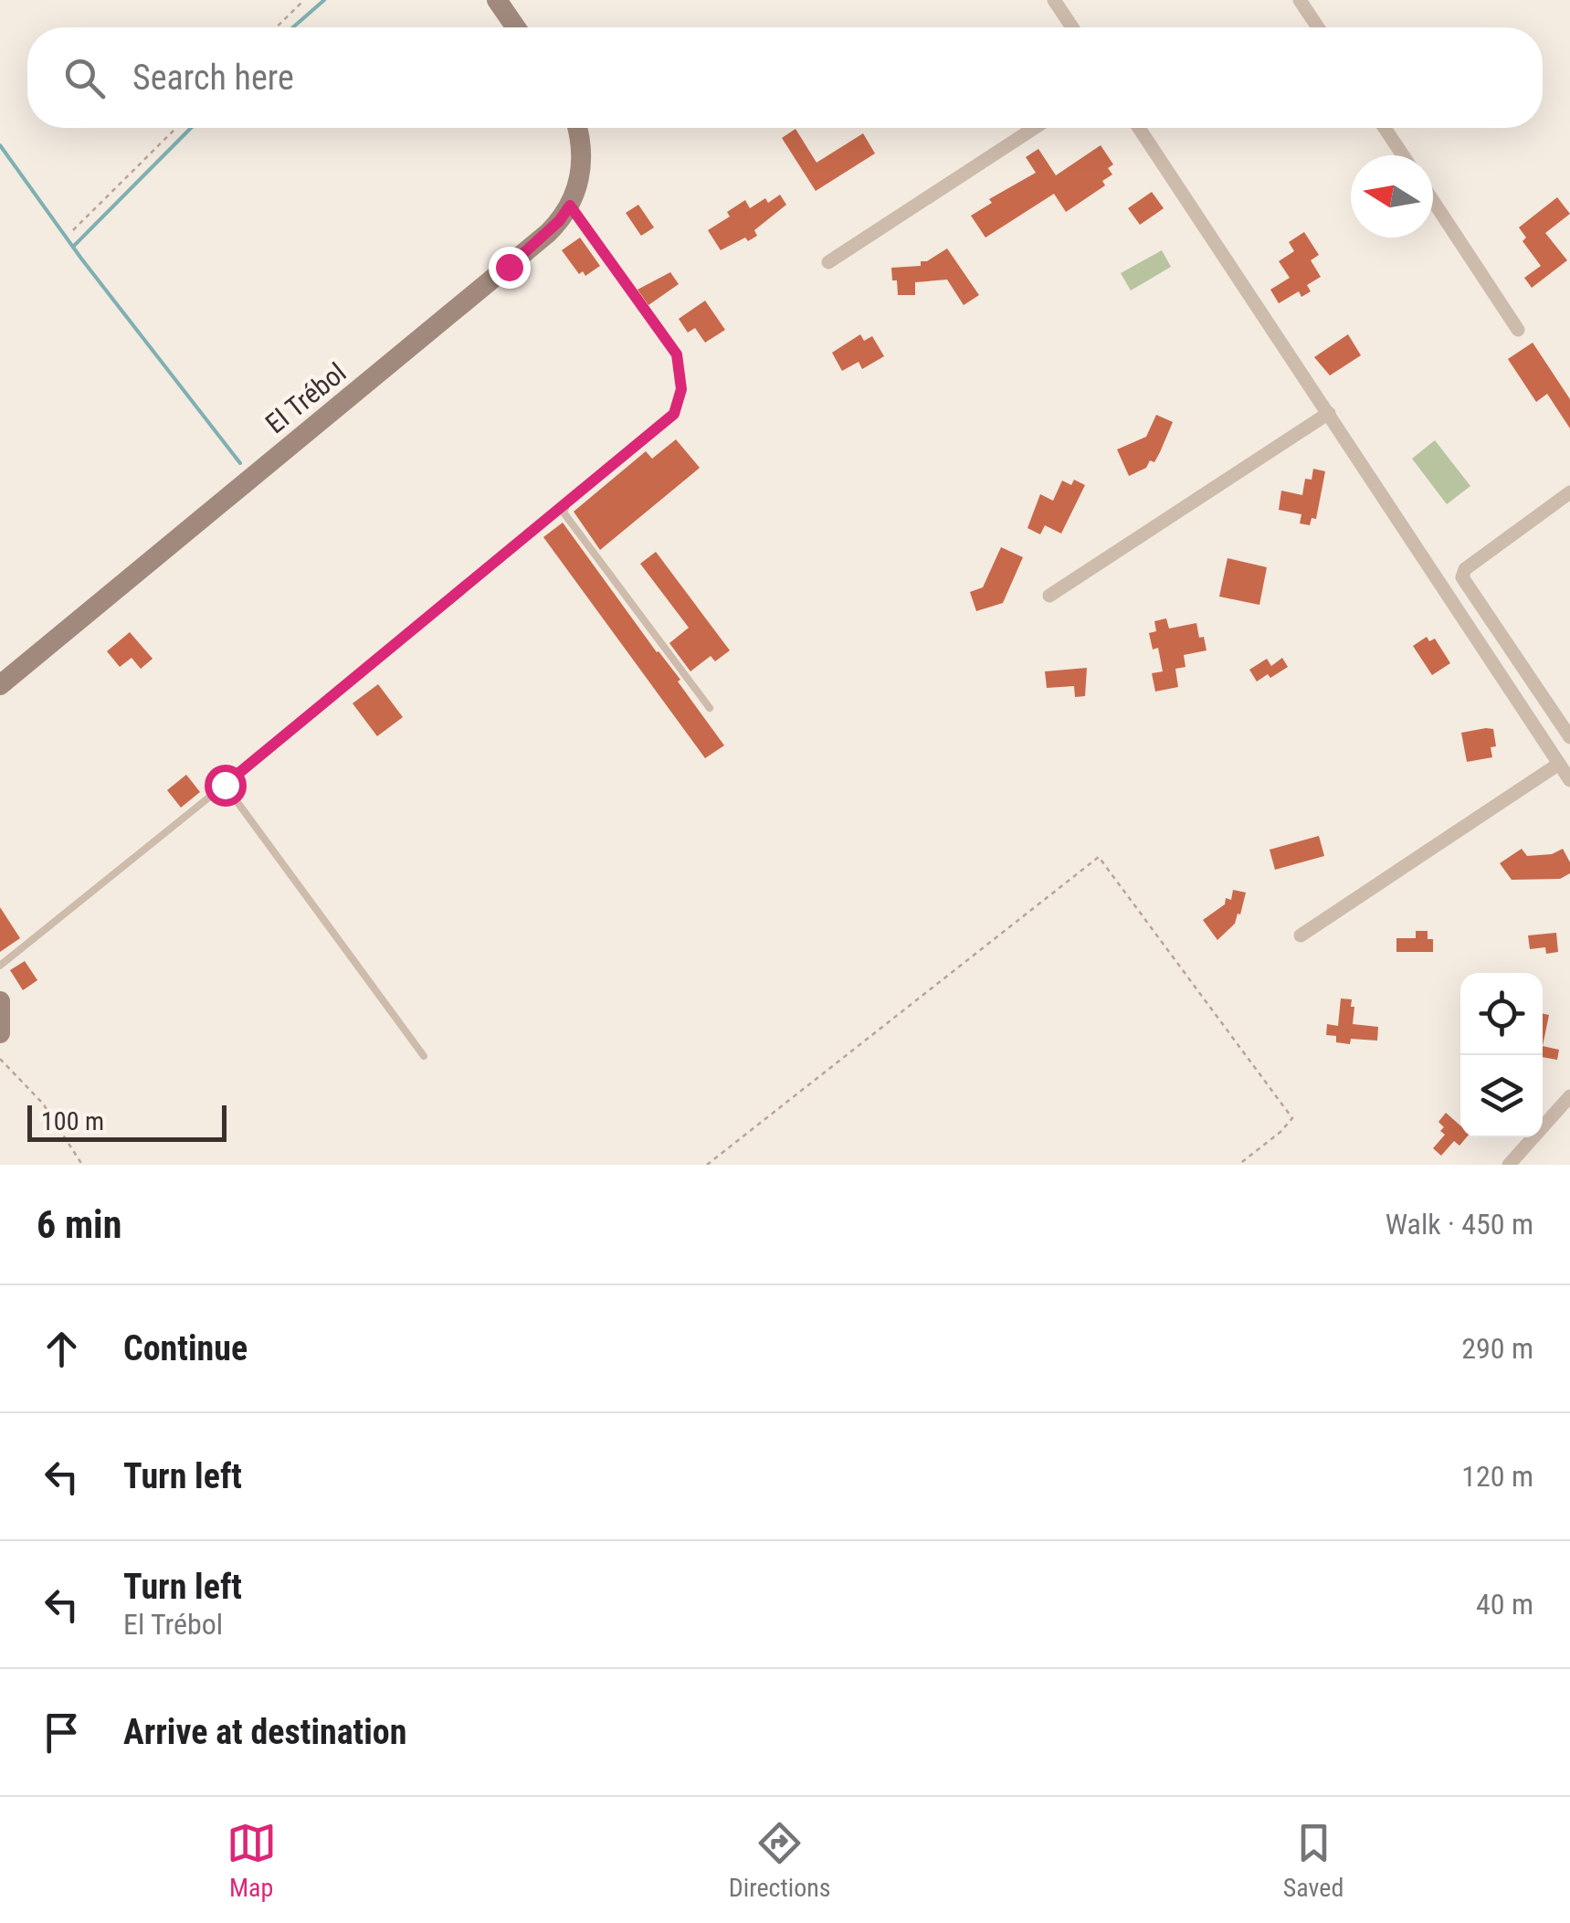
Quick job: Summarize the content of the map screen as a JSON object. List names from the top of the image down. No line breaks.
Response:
{"streets":{"main road":["El Trébol"]},"scale_bar":"100 m","north":"left","page":{"search":"Search here","scale":"100 m","heading":["6 min","Walk · 450 m"],"list":[["Continue","290 m"],["Turn left","120 m"],["Turn left","El Trébol","40 m"],"Arrive at destination"],"nav":["Map","Directions","Saved"]}}
